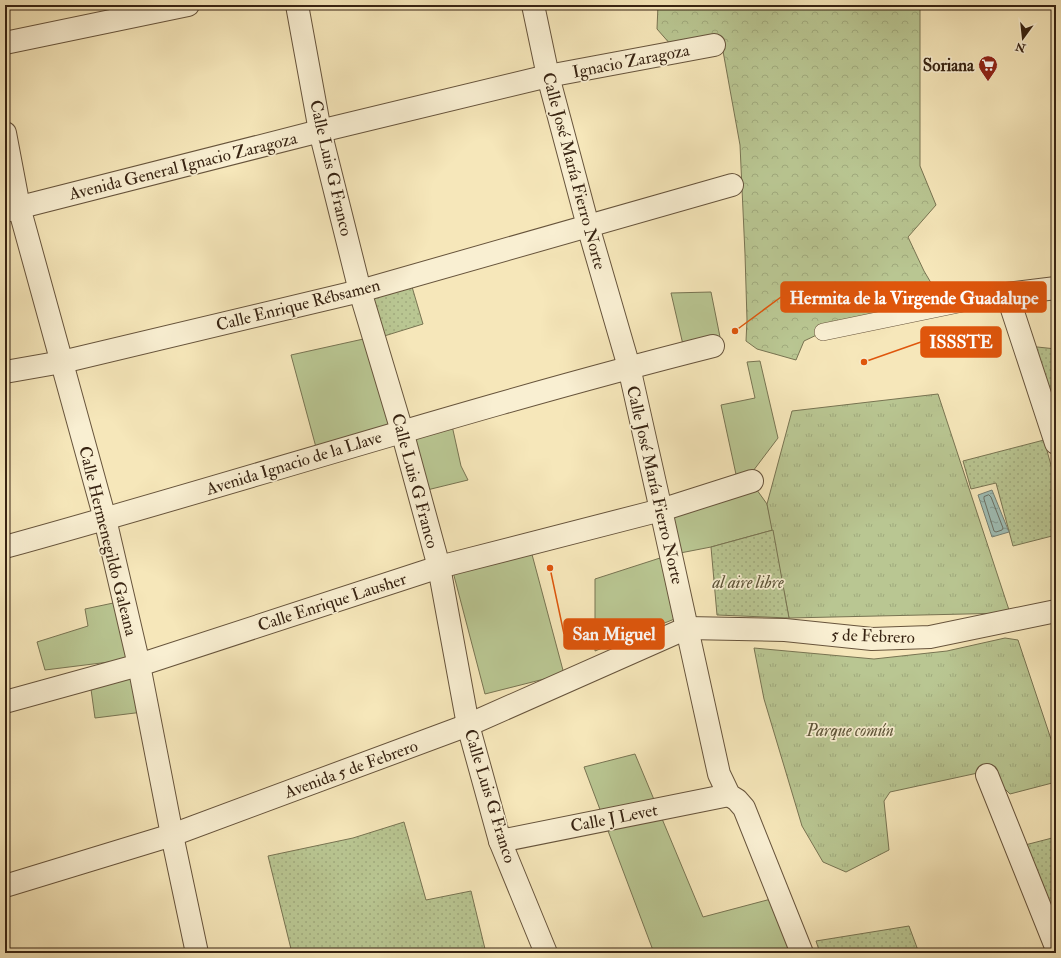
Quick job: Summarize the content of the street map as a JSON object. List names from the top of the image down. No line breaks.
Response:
{"streets":{"street":["Ignacio Zaragoza","Avenida General Ignacio Zaragoza","Calle Luis G Franco","Calle José María Fierro Norte","Calle Enrique Rébsamen","Avenida Ignacio de la Llave","Calle Hermenegildo Galeana","Calle Enrique Lausher","5 de Febrero","Avenida 5 de Febrero","Calle J Levet"]},"crossings":[["Ignacio Zaragoza","Avenida General Ignacio Zaragoza"],["Ignacio Zaragoza","Calle José María Fierro Norte"],["Avenida General Ignacio Zaragoza","Calle Luis G Franco"],["Avenida General Ignacio Zaragoza","Calle José María Fierro Norte"],["Avenida General Ignacio Zaragoza","Calle Hermenegildo Galeana"],["Calle Luis G Franco","Calle Enrique Rébsamen"],["Calle Luis G Franco","Avenida Ignacio de la Llave"],["Calle Luis G Franco","Calle Enrique Lausher"],["Calle Luis G Franco","Avenida 5 de Febrero"],["Calle Luis G Franco","Calle J Levet"],["Calle José María Fierro Norte","Calle Enrique Rébsamen"],["Calle José María Fierro Norte","Avenida Ignacio de la Llave"],["Calle José María Fierro Norte","Calle Enrique Lausher"],["Calle José María Fierro Norte","5 de Febrero"],["Calle José María Fierro Norte","Avenida 5 de Febrero"],["Calle José María Fierro Norte","Calle J Levet"],["Calle Enrique Rébsamen","Calle Hermenegildo Galeana"],["Avenida Ignacio de la Llave","Calle Hermenegildo Galeana"],["Calle Hermenegildo Galeana","Calle Enrique Lausher"],["Calle Hermenegildo Galeana","Avenida 5 de Febrero"],["5 de Febrero","Avenida 5 de Febrero"]],"parks":["al aire libre","Parque común"],"places":{"supermarket":["Soriana"],"other":["Hermita de la Virgende Guadalupe","ISSSTE","San Miguel"]},"north":"bottom"}
